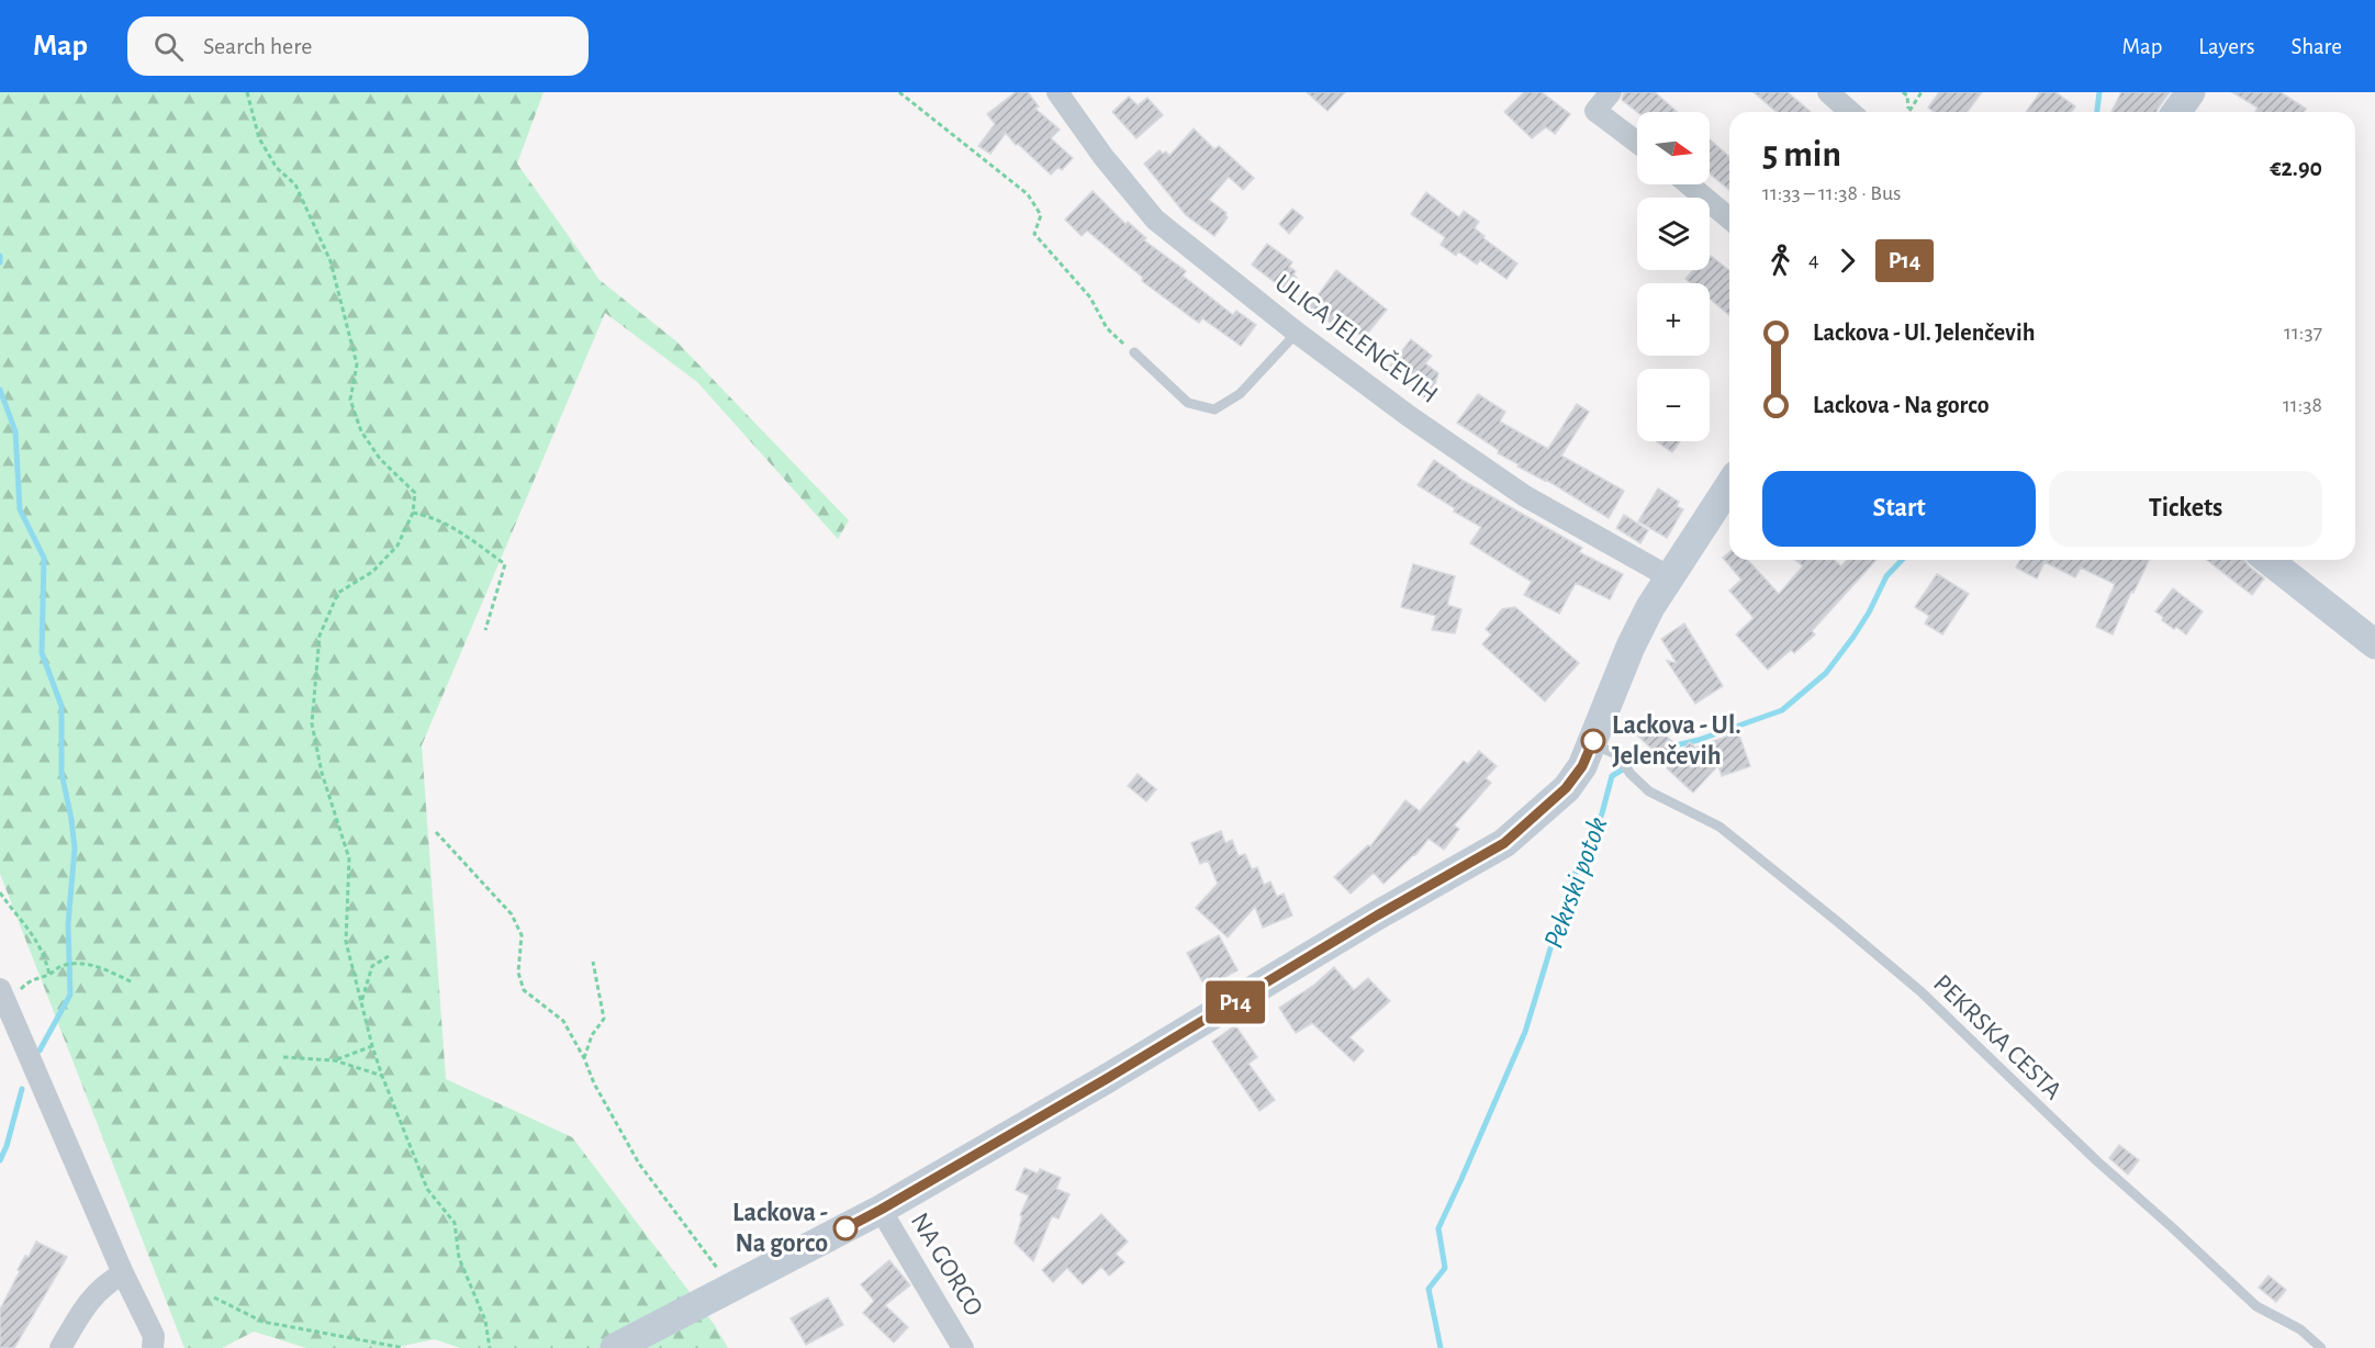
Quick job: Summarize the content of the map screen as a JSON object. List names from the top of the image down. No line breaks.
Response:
{"streets":{"street":["ULICA JELENČEVIH","NA GORCO"],"lane":["PEKRSKA CESTA"]},"water":["Pekrski potok"],"places":["Lackova - Ul. Jelenčevih","Lackova - Na gorco"],"lines":["bus line P14"],"north":"right","page":{"header":"Map","search":"Search here","nav":["Map","Layers","Share"],"on_map":"P14","map_buttons":["+","−"],"heading":["5 min","11:33 – 11:38 · Bus","€2.90"],"legs":["4","P14"],"list":[{"name":"Lackova - Ul. Jelenčevih","value":"11:37"},{"name":"Lackova - Na gorco","value":"11:38"}],"buttons":["Start","Tickets"]}}
